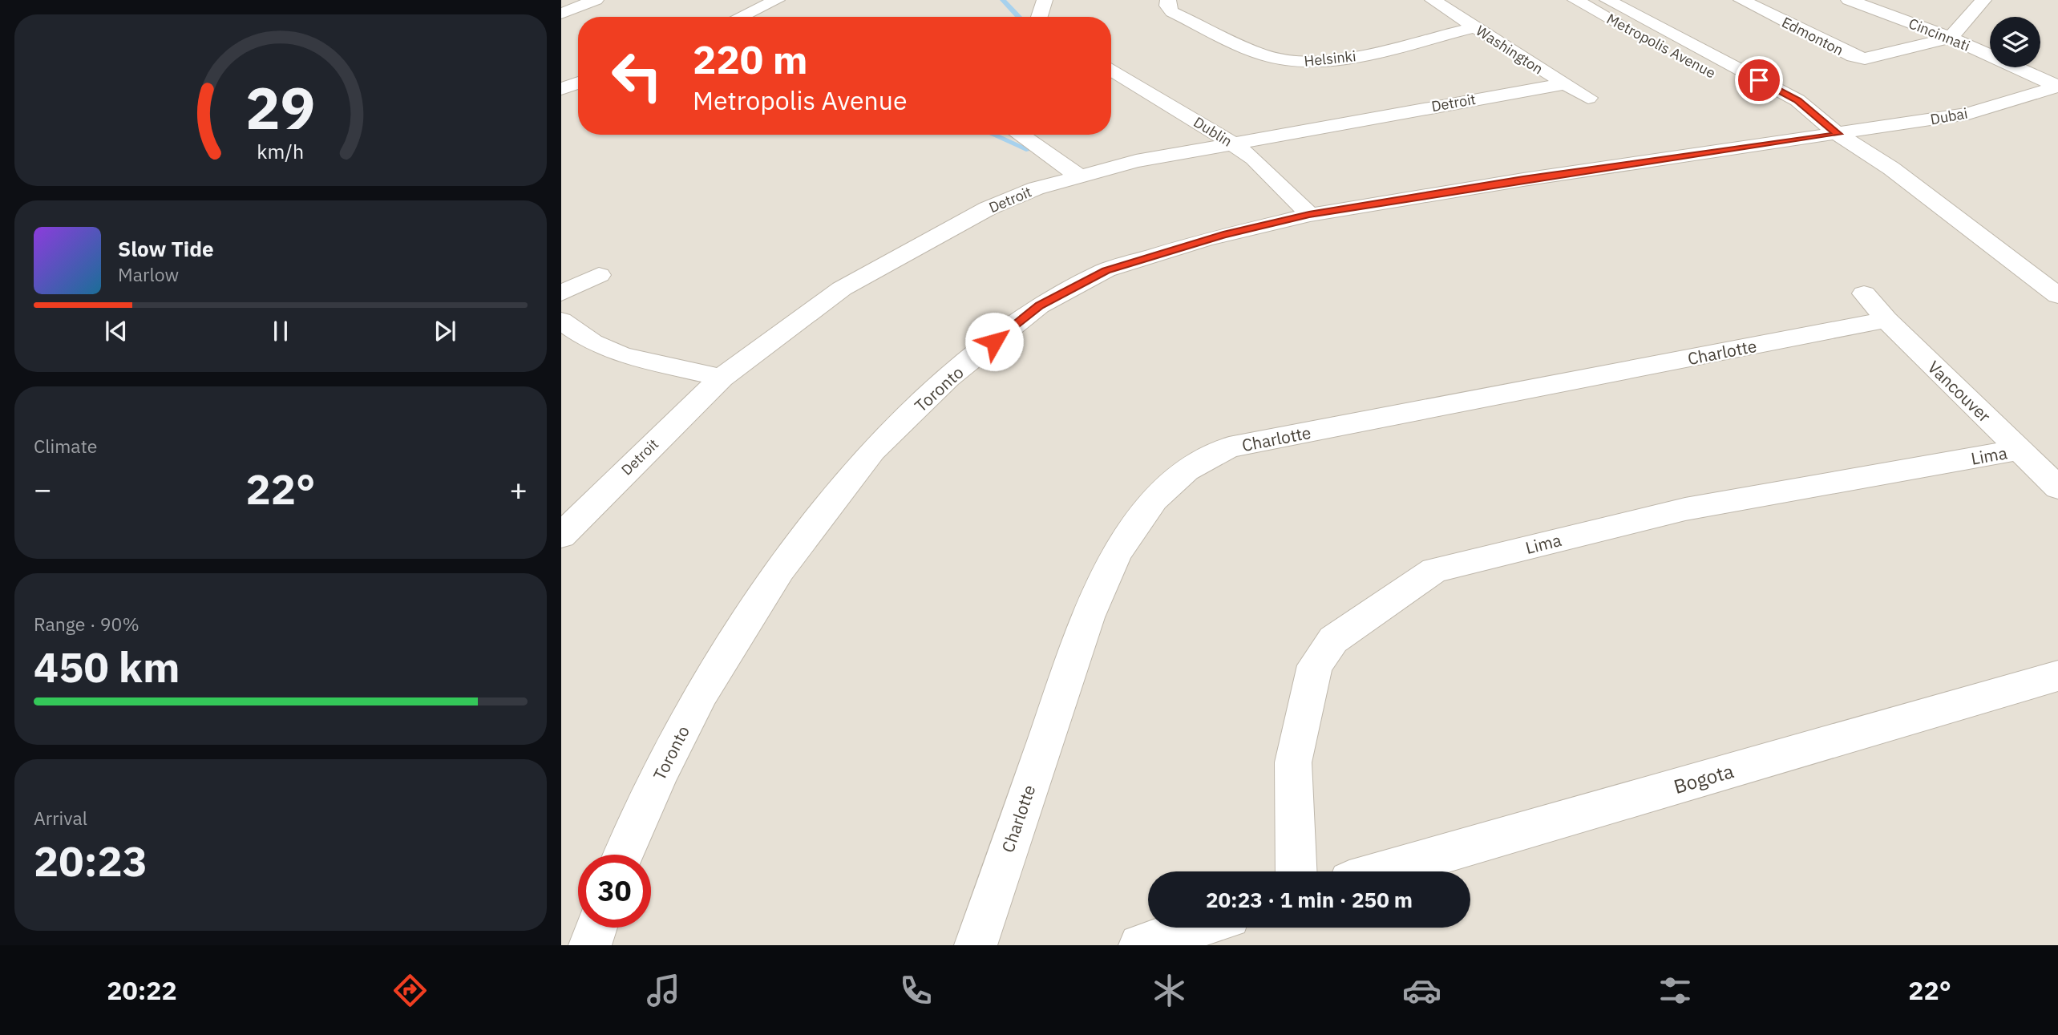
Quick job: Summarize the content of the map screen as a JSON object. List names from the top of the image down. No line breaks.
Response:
{"streets":{"street":["Cincinnati","Edmonton","Metropolis Avenue","Washington","Helsinki","Detroit","Dubai","Dublin","Charlotte","Toronto","Vancouver","Lima","Bogota"]},"crossings":[["Cincinnati","Edmonton"],["Cincinnati","Dubai"],["Metropolis Avenue","Dubai"],["Metropolis Avenue","Toronto"],["Washington","Helsinki"],["Washington","Detroit"],["Detroit","Dublin"],["Dubai","Toronto"],["Dublin","Toronto"],["Charlotte","Vancouver"],["Vancouver","Lima"]],"page":{"turn":["220 m","Metropolis Avenue"],"song":["Slow Tide","Marlow"],"tile":["Climate",["Range · 90%","450 km"],["Arrival","20:23"]],"heat":["−","22°","+"],"limit":"30","trip":"20:23 · 1 min · 250 m","tabs":["20:22","22°"],"gauge":["29","km/h"]}}
